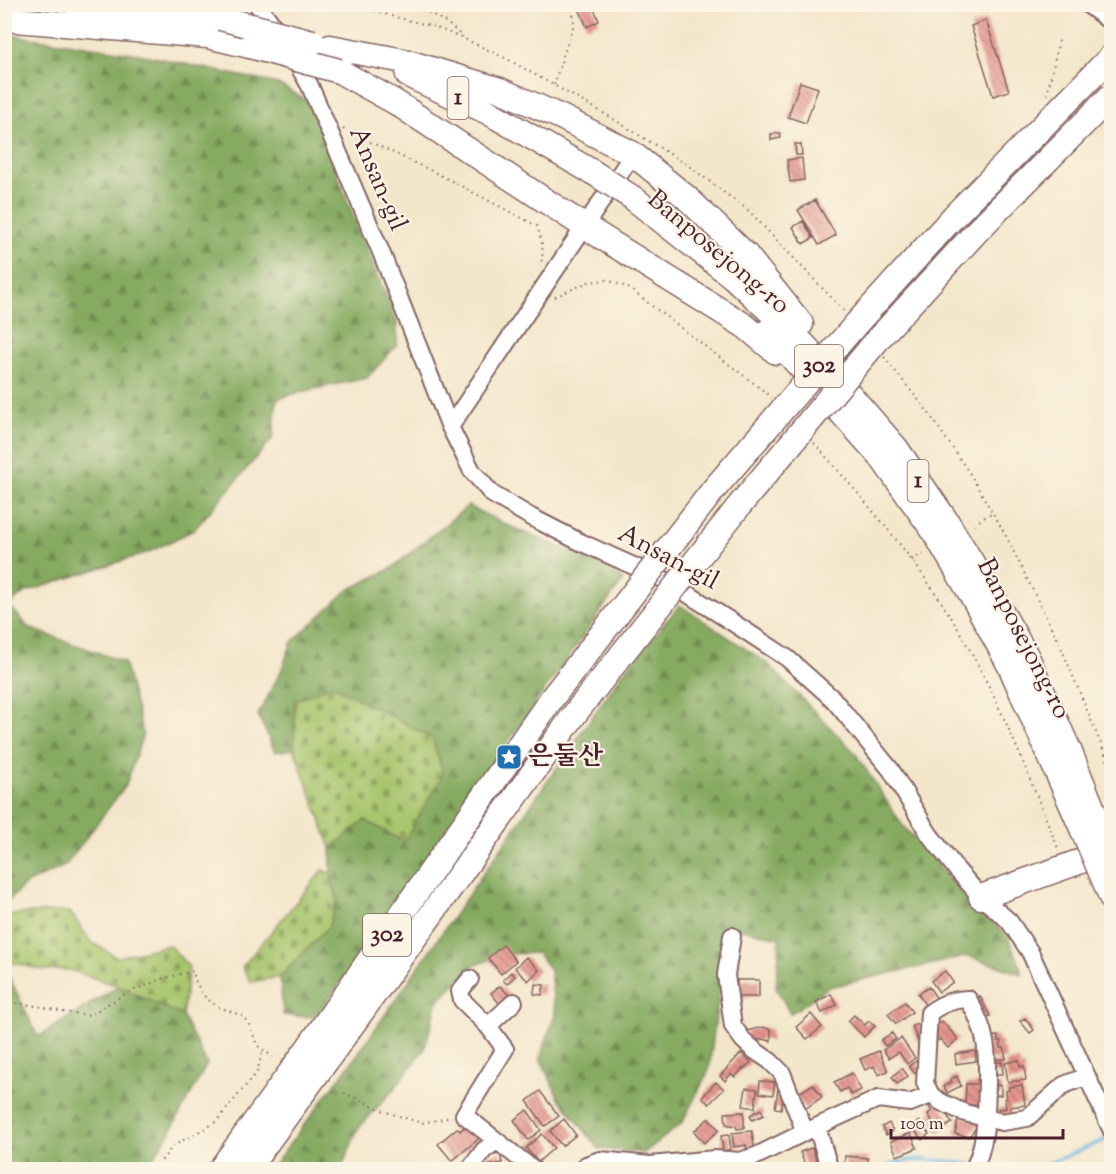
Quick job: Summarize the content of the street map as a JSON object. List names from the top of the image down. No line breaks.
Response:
{"streets":{"highway":["1","Banposejong-ro","302"],"street":["Ansan-gil"]},"places":{"place":["은둘산"]},"scale_bar":"100 m"}
